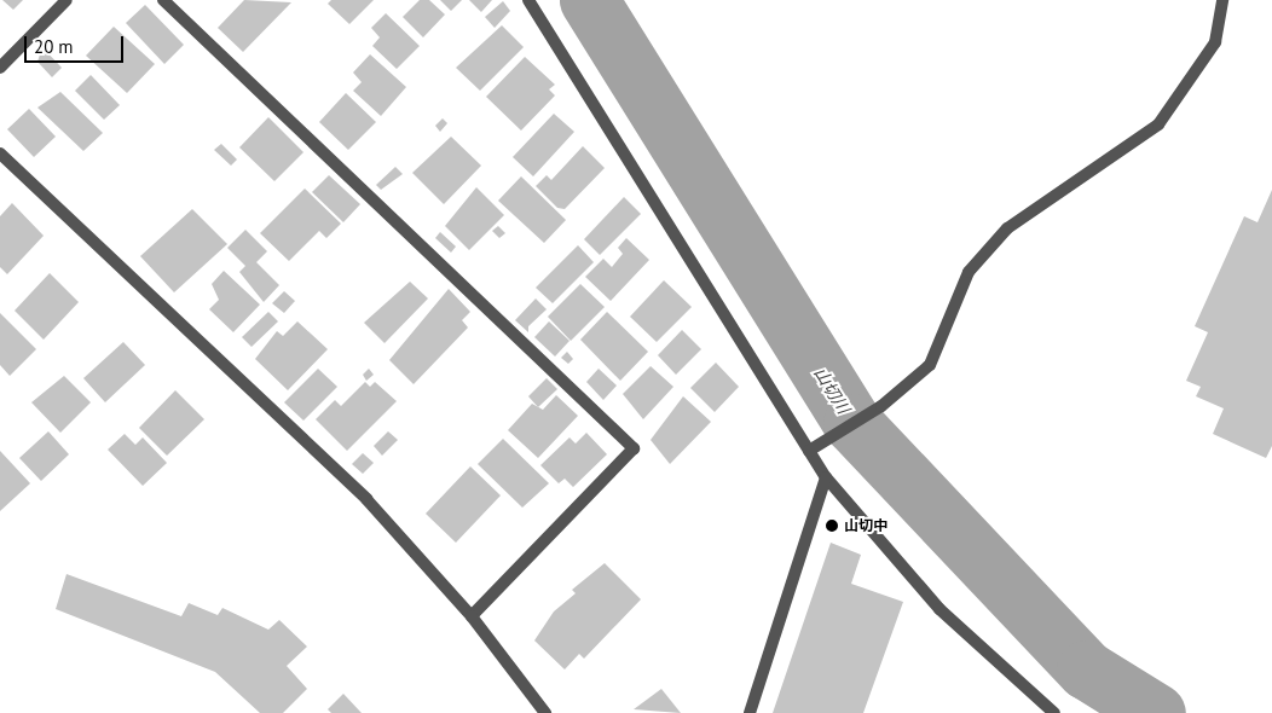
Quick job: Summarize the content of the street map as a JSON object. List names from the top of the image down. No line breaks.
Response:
{"water":["山切川"],"places":["山切中"],"scale_bar":"20 m"}
